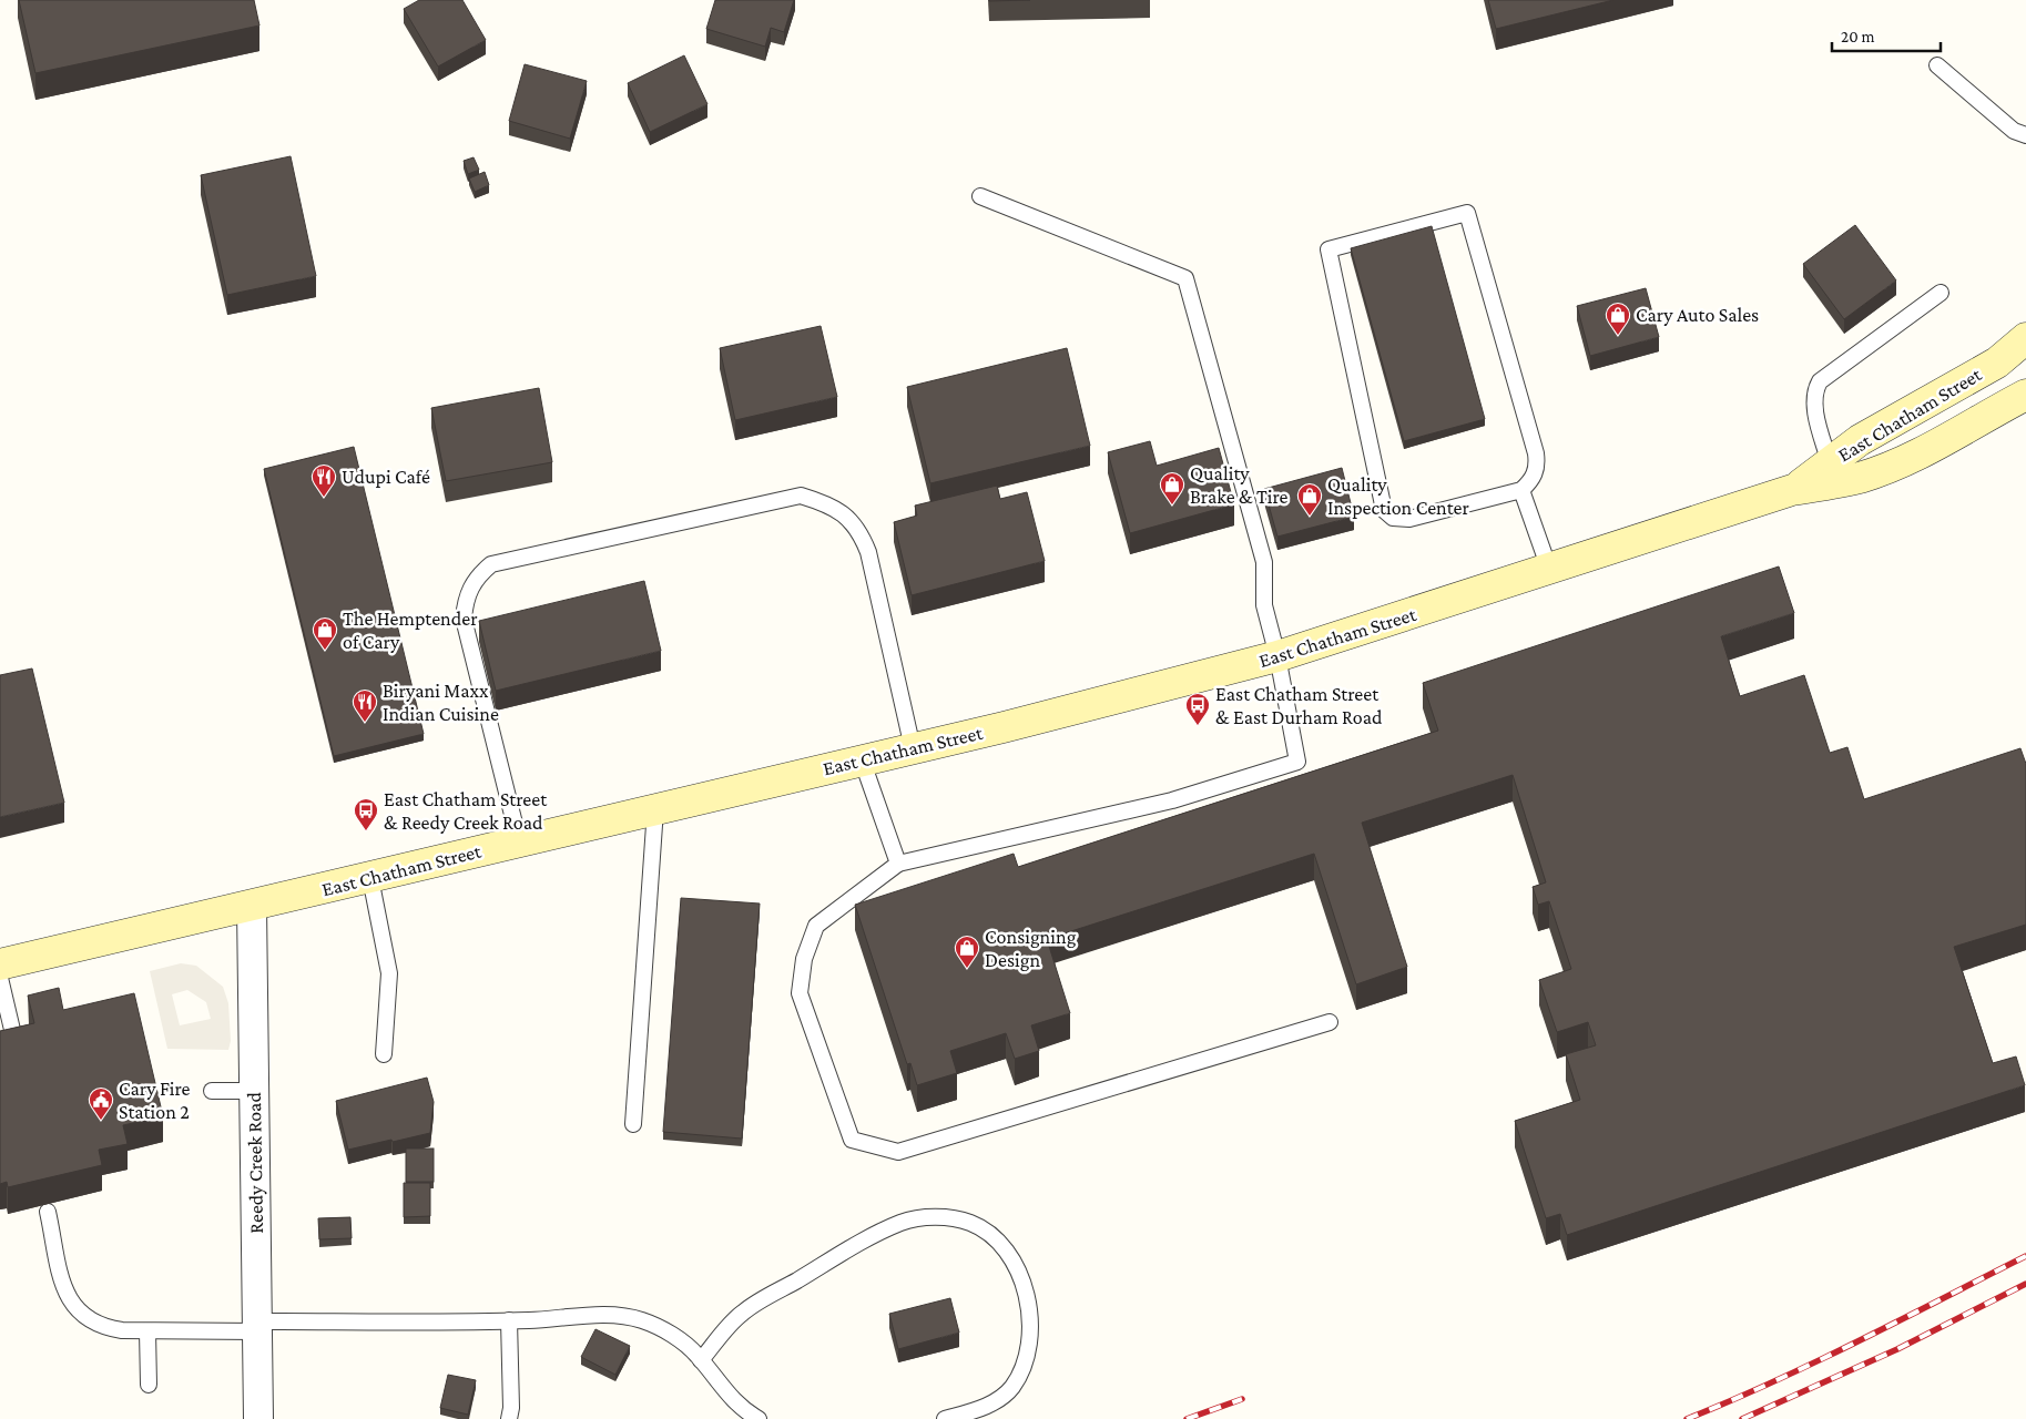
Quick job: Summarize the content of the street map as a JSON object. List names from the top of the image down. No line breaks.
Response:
{"streets":{"main road":["East Chatham Street"],"street":["Reedy Creek Road"]},"crossings":[["East Chatham Street","Reedy Creek Road"]],"places":{"shop":["Cary Auto Sales","Quality Brake & Tire","Quality Inspection Center","The Hemptender of Cary","Consigning Design"],"restaurant":["Udupi Café","Biryani Maxx Indian Cuisine"],"bus stop":["East Chatham Street & East Durham Road","East Chatham Street & Reedy Creek Road"],"public building":["Cary Fire Station 2"]},"scale_bar":"20 m"}
